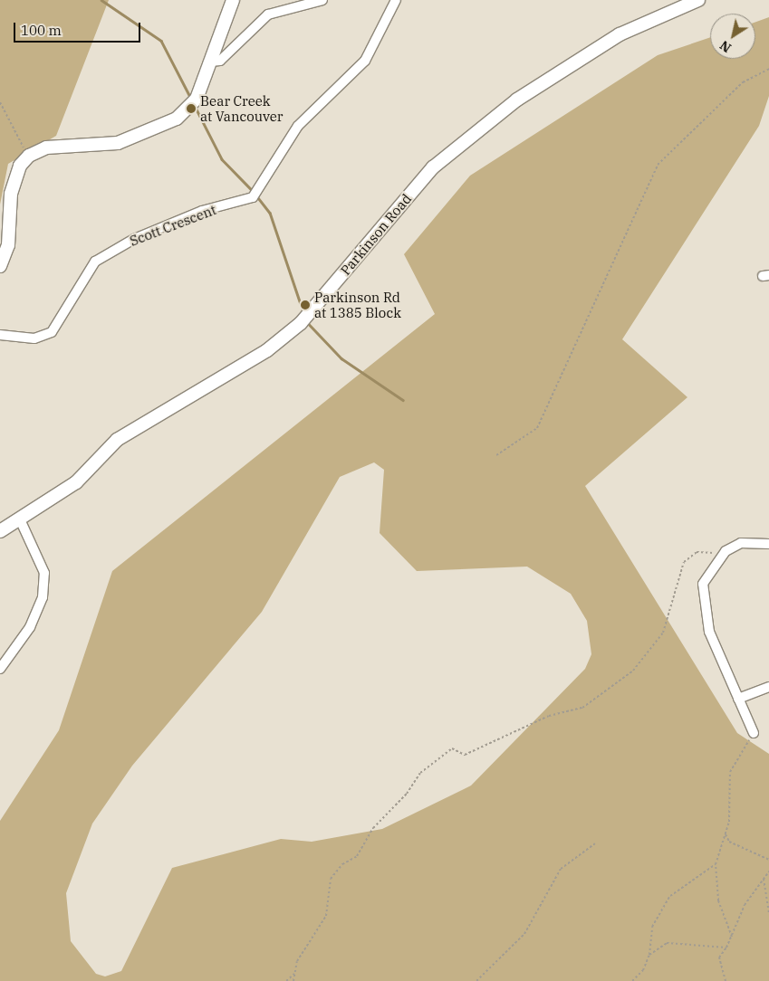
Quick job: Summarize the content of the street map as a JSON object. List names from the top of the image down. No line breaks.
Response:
{"streets":{"street":["Scott Crescent","Parkinson Road"]},"places":["Bear Creek at Vancouver","Parkinson Rd at 1385 Block"],"scale_bar":"100 m","north":"bottom left"}
